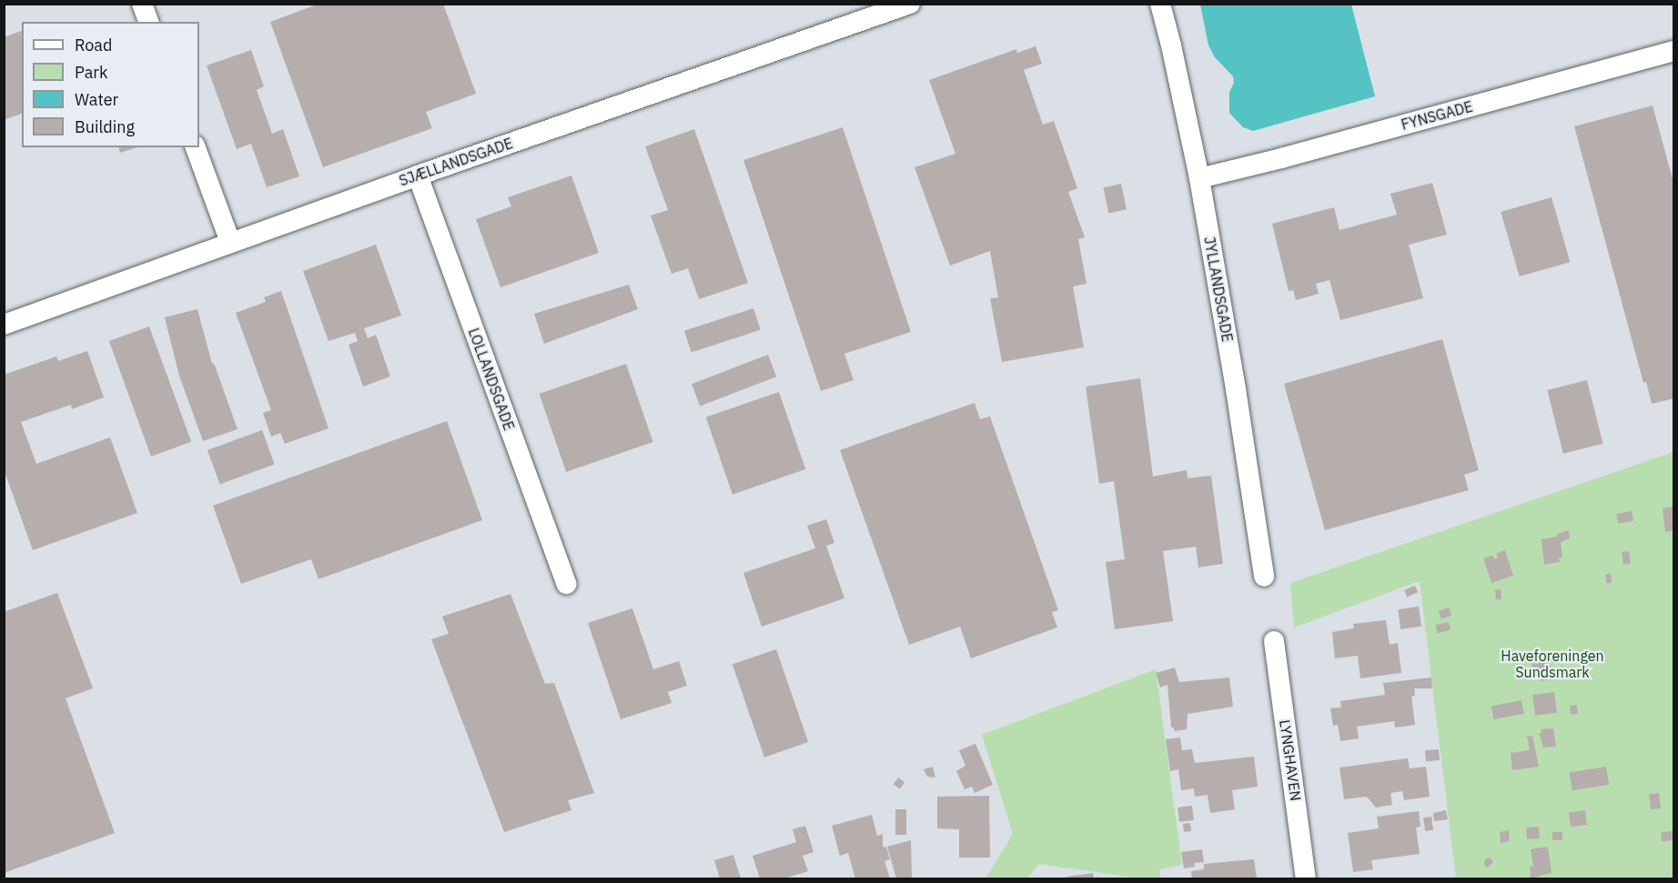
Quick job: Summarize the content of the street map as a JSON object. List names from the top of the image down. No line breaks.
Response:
{"streets":{"street":["FYNSGADE","SJÆLLANDSGADE","JYLLANDSGADE","LOLLANDSGADE","LYNGHAVEN"]},"crossings":[["FYNSGADE","JYLLANDSGADE"],["SJÆLLANDSGADE","LOLLANDSGADE"]],"parks":["Haveforeningen Sundsmark"],"legend":["Road","Park","Water","Building"]}
